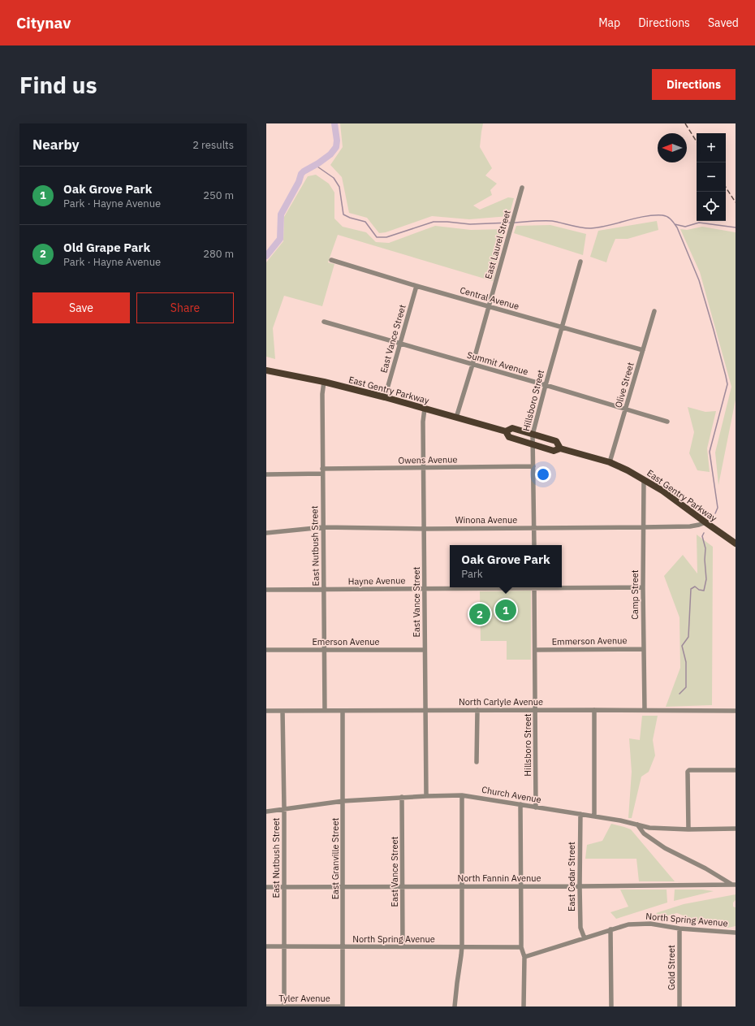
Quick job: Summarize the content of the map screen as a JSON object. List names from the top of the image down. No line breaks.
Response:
{"streets":{"main road":["East Gentry Parkway"],"street":["East Laurel Street","Central Avenue","East Vance Street","Summit Avenue","Olive Street","Hillsboro Street","Owens Avenue","Winona Avenue","East Nutbush Street","Hayne Avenue","Camp Street","Emmerson Avenue","Emerson Avenue","North Carlyle Avenue","Church Avenue","East Granville Street","East Cedar Street","North Fannin Avenue","North Spring Avenue","Gold Street","Tyler Avenue"]},"crossings":[["East Laurel Street","Central Avenue"],["East Laurel Street","Summit Avenue"],["East Laurel Street","East Gentry Parkway"],["Central Avenue","East Vance Street"],["Central Avenue","Olive Street"],["Central Avenue","Hillsboro Street"],["East Vance Street","Summit Avenue"],["East Vance Street","East Gentry Parkway"],["East Vance Street","Owens Avenue"],["East Vance Street","Winona Avenue"],["East Vance Street","Hayne Avenue"],["East Vance Street","Emerson Avenue"],["East Vance Street","North Carlyle Avenue"],["East Vance Street","Church Avenue"],["East Vance Street","North Fannin Avenue"],["East Vance Street","North Spring Avenue"],["Summit Avenue","Olive Street"],["Summit Avenue","Hillsboro Street"],["Olive Street","East Gentry Parkway"],["East Gentry Parkway","Hillsboro Street"],["East Gentry Parkway","Winona Avenue"],["East Gentry Parkway","East Nutbush Street"],["East Gentry Parkway","Camp Street"],["Hillsboro Street","Owens Avenue"],["Hillsboro Street","Winona Avenue"],["Hillsboro Street","Emmerson Avenue"],["Hillsboro Street","North Carlyle Avenue"],["Hillsboro Street","Church Avenue"],["Owens Avenue","East Nutbush Street"],["Winona Avenue","East Nutbush Street"],["Winona Avenue","Camp Street"],["East Nutbush Street","Hayne Avenue"],["East Nutbush Street","Emerson Avenue"],["East Nutbush Street","North Carlyle Avenue"],["East Nutbush Street","Church Avenue"],["East Nutbush Street","North Fannin Avenue"],["East Nutbush Street","North Spring Avenue"],["East Nutbush Street","Tyler Avenue"],["Hayne Avenue","Camp Street"],["Camp Street","Emmerson Avenue"],["Camp Street","North Carlyle Avenue"],["North Carlyle Avenue","East Granville Street"],["Church Avenue","East Granville Street"],["Church Avenue","East Cedar Street"],["East Granville Street","North Fannin Avenue"],["East Granville Street","North Spring Avenue"],["East Granville Street","Tyler Avenue"],["East Cedar Street","North Fannin Avenue"],["East Cedar Street","North Spring Avenue"],["North Spring Avenue","Gold Street"]],"north":"left","page":{"header":"Citynav","nav":["Map","Directions","Saved"],"buttons":["Directions",["Save","Share"]],"title":"Find us","heading":["Nearby","2 results"],"map_buttons":["+","−"],"list":[{"mark":"1","name":"Oak Grove Park","note":"Park · Hayne Avenue","value":"250 m"},{"mark":"2","name":"Old Grape Park","note":"Park · Hayne Avenue","value":"280 m"}],"popup":["Oak Grove Park","Park"],"pins":["1","2"]}}
